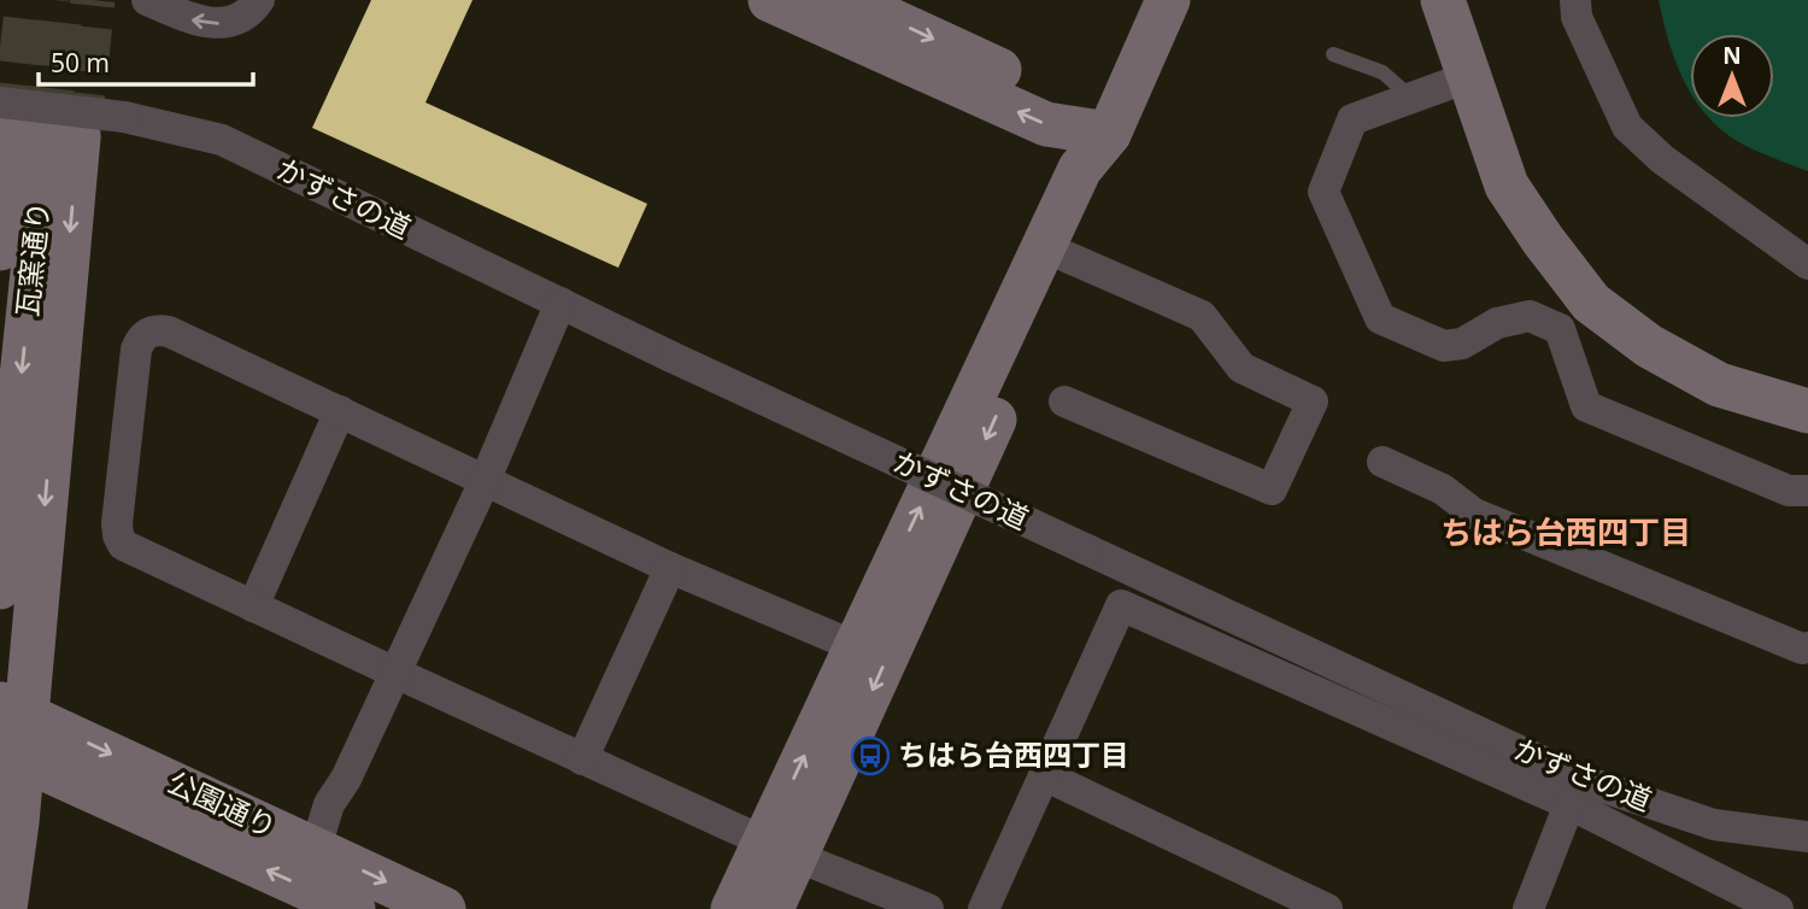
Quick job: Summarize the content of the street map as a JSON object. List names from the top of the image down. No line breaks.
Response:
{"streets":{"street":["かずさの道","瓦窯通り","公園通り"]},"crossings":[["かずさの道","瓦窯通り"]],"districts":["ちはら台西四丁目"],"places":{"bus stop":["ちはら台西四丁目"]},"scale_bar":"50 m","north":"top"}
